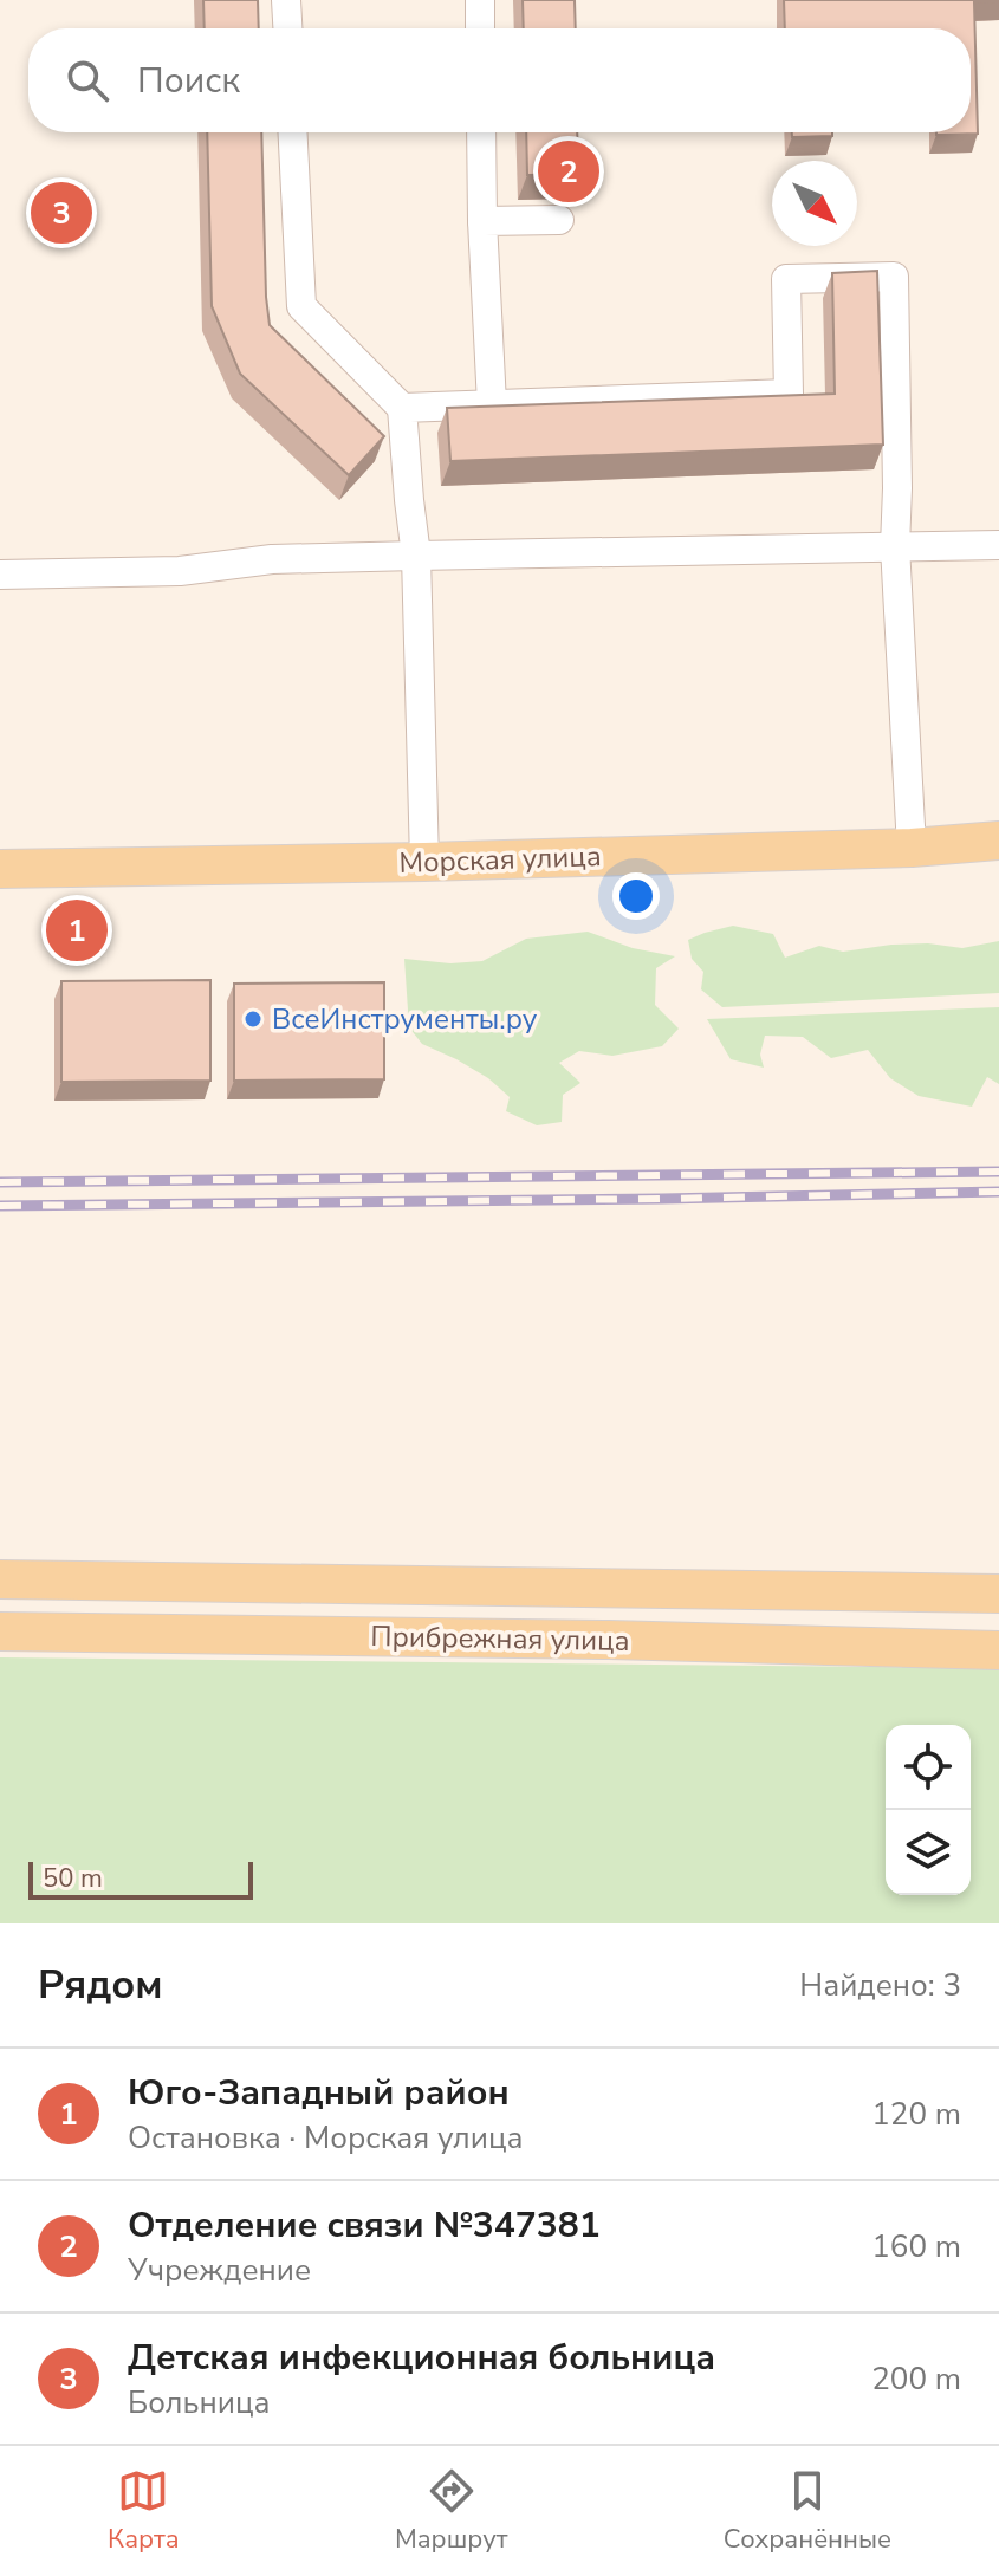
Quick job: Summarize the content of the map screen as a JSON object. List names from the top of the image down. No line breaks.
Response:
{"streets":{"main road":["Морская улица","Прибрежная улица"]},"places":["ВсеИнструменты.ру"],"scale_bar":"50 m","north":"bottom right","page":{"search":"Поиск","pins":["2","3","1"],"scale":"50 m","heading":["Рядом","Найдено: 3"],"list":[{"mark":"1","name":"Юго-Западный район","note":"Остановка · Морская улица","value":"120 m"},{"mark":"2","name":"Отделение связи №347381","note":"Учреждение","value":"160 m"},{"mark":"3","name":"Детская инфекционная больница","note":"Больница","value":"200 m"}],"nav":["Карта","Маршрут","Сохранённые"]}}
